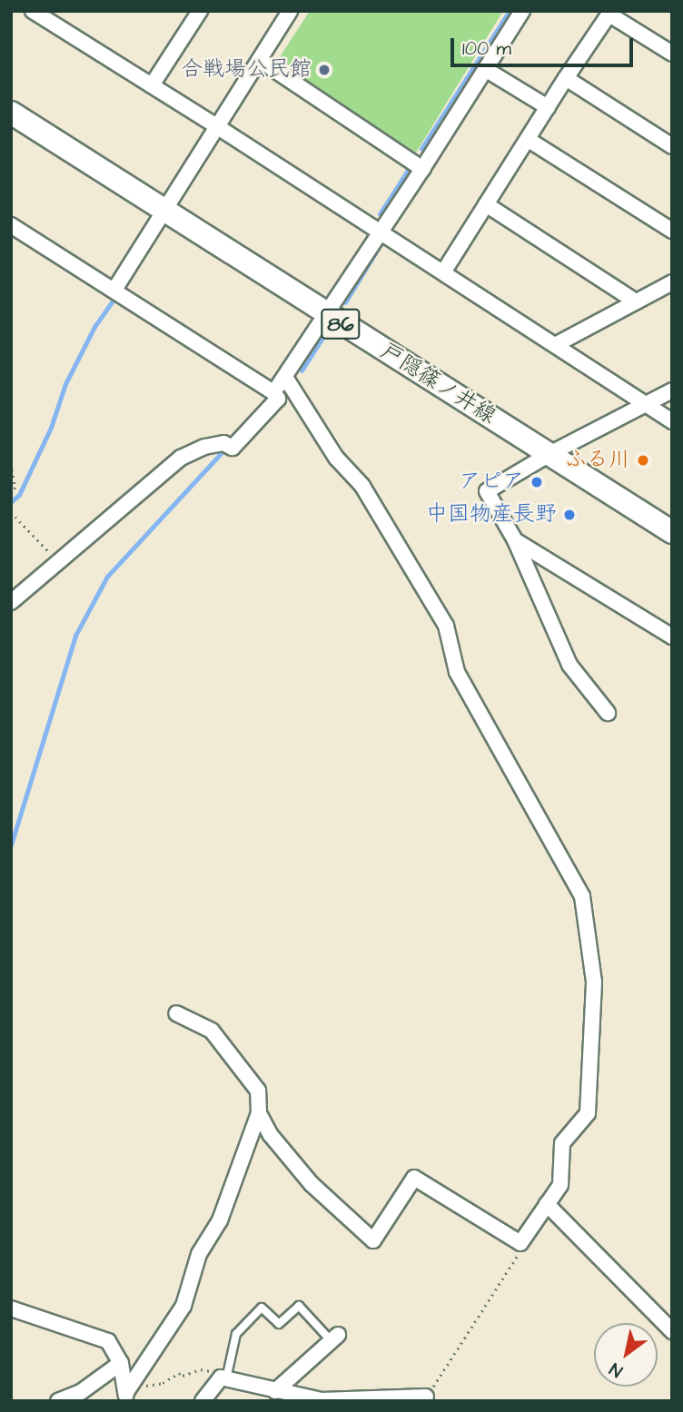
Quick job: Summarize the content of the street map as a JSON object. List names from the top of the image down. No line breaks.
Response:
{"streets":{"main road":["86","戸隠篠ノ井線"]},"places":["合戦場公民館","ふる川","アピア","中国物産長野"],"scale_bar":"100 m","north":"bottom left"}
